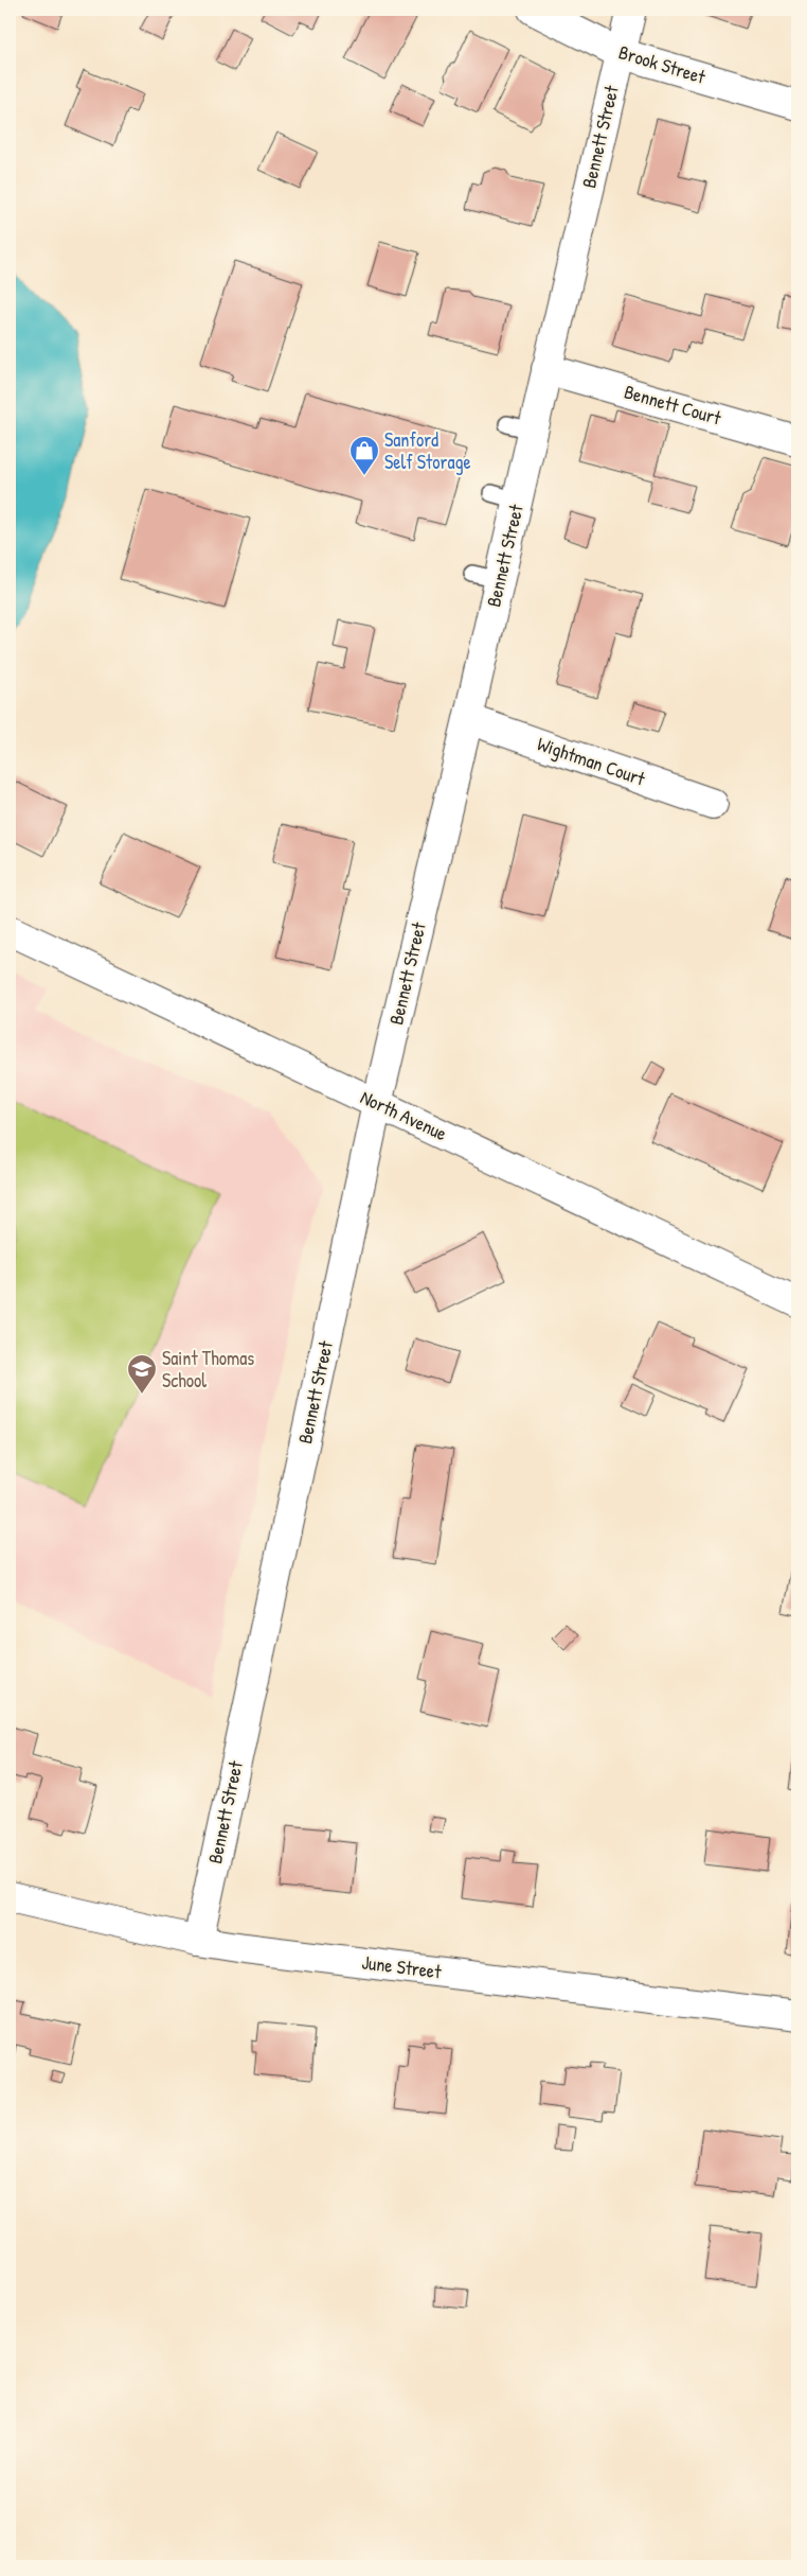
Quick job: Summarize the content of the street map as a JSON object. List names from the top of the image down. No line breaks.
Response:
{"streets":{"street":["Brook Street","Bennett Street","Bennett Court","Wightman Court","North Avenue","June Street"]},"crossings":[["Brook Street","Bennett Street"],["Bennett Street","Bennett Court"],["Bennett Street","Wightman Court"],["Bennett Street","North Avenue"],["Bennett Street","June Street"]],"places":{"shop":["Sanford Self Storage"],"school or university":["Saint Thomas School"]}}
